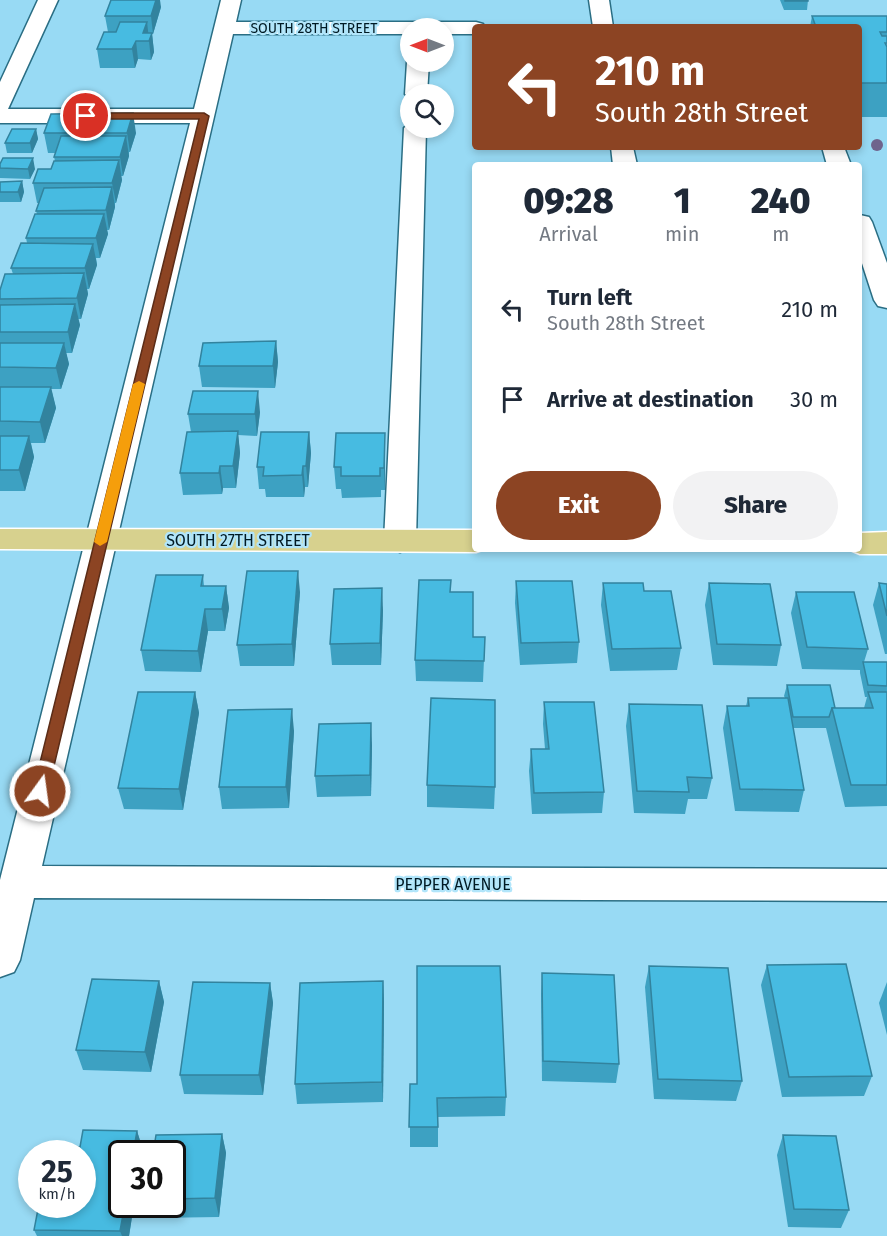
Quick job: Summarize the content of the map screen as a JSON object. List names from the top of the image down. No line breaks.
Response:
{"streets":{"main road":["SOUTH 27TH STREET"],"street":["SOUTH 28TH STREET","PEPPER AVENUE"]},"north":"left","page":{"turn":["210 m","South 28th Street"],"eta":["09:28","Arrival","1","min","240","m"],"list":[{"name":"Turn left","note":"South 28th Street","value":"210 m"},{"name":"Arrive at destination","value":"30 m"}],"buttons":["Exit","Share"],"speed":"25 km/h","limit":"30"}}
